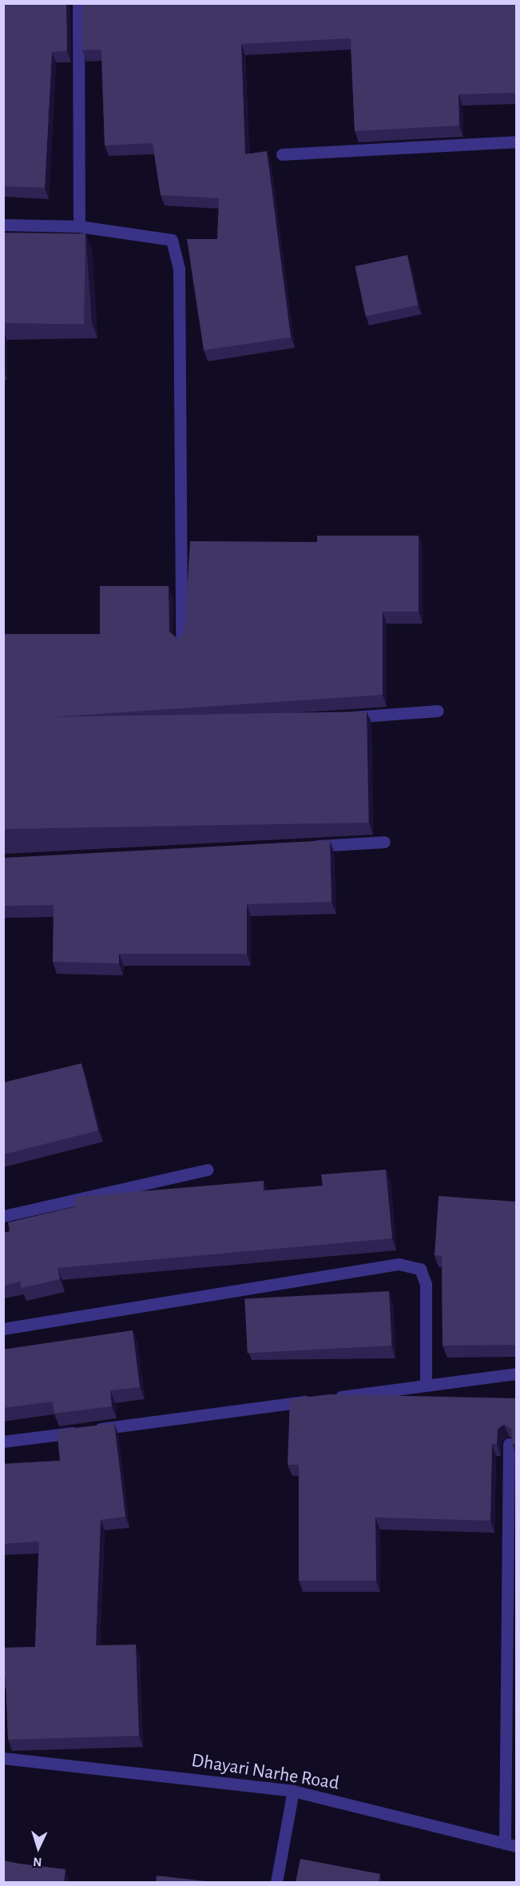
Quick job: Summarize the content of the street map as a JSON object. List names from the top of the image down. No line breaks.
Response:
{"streets":{"street":["Dhayari Narhe Road"]},"north":"bottom"}
